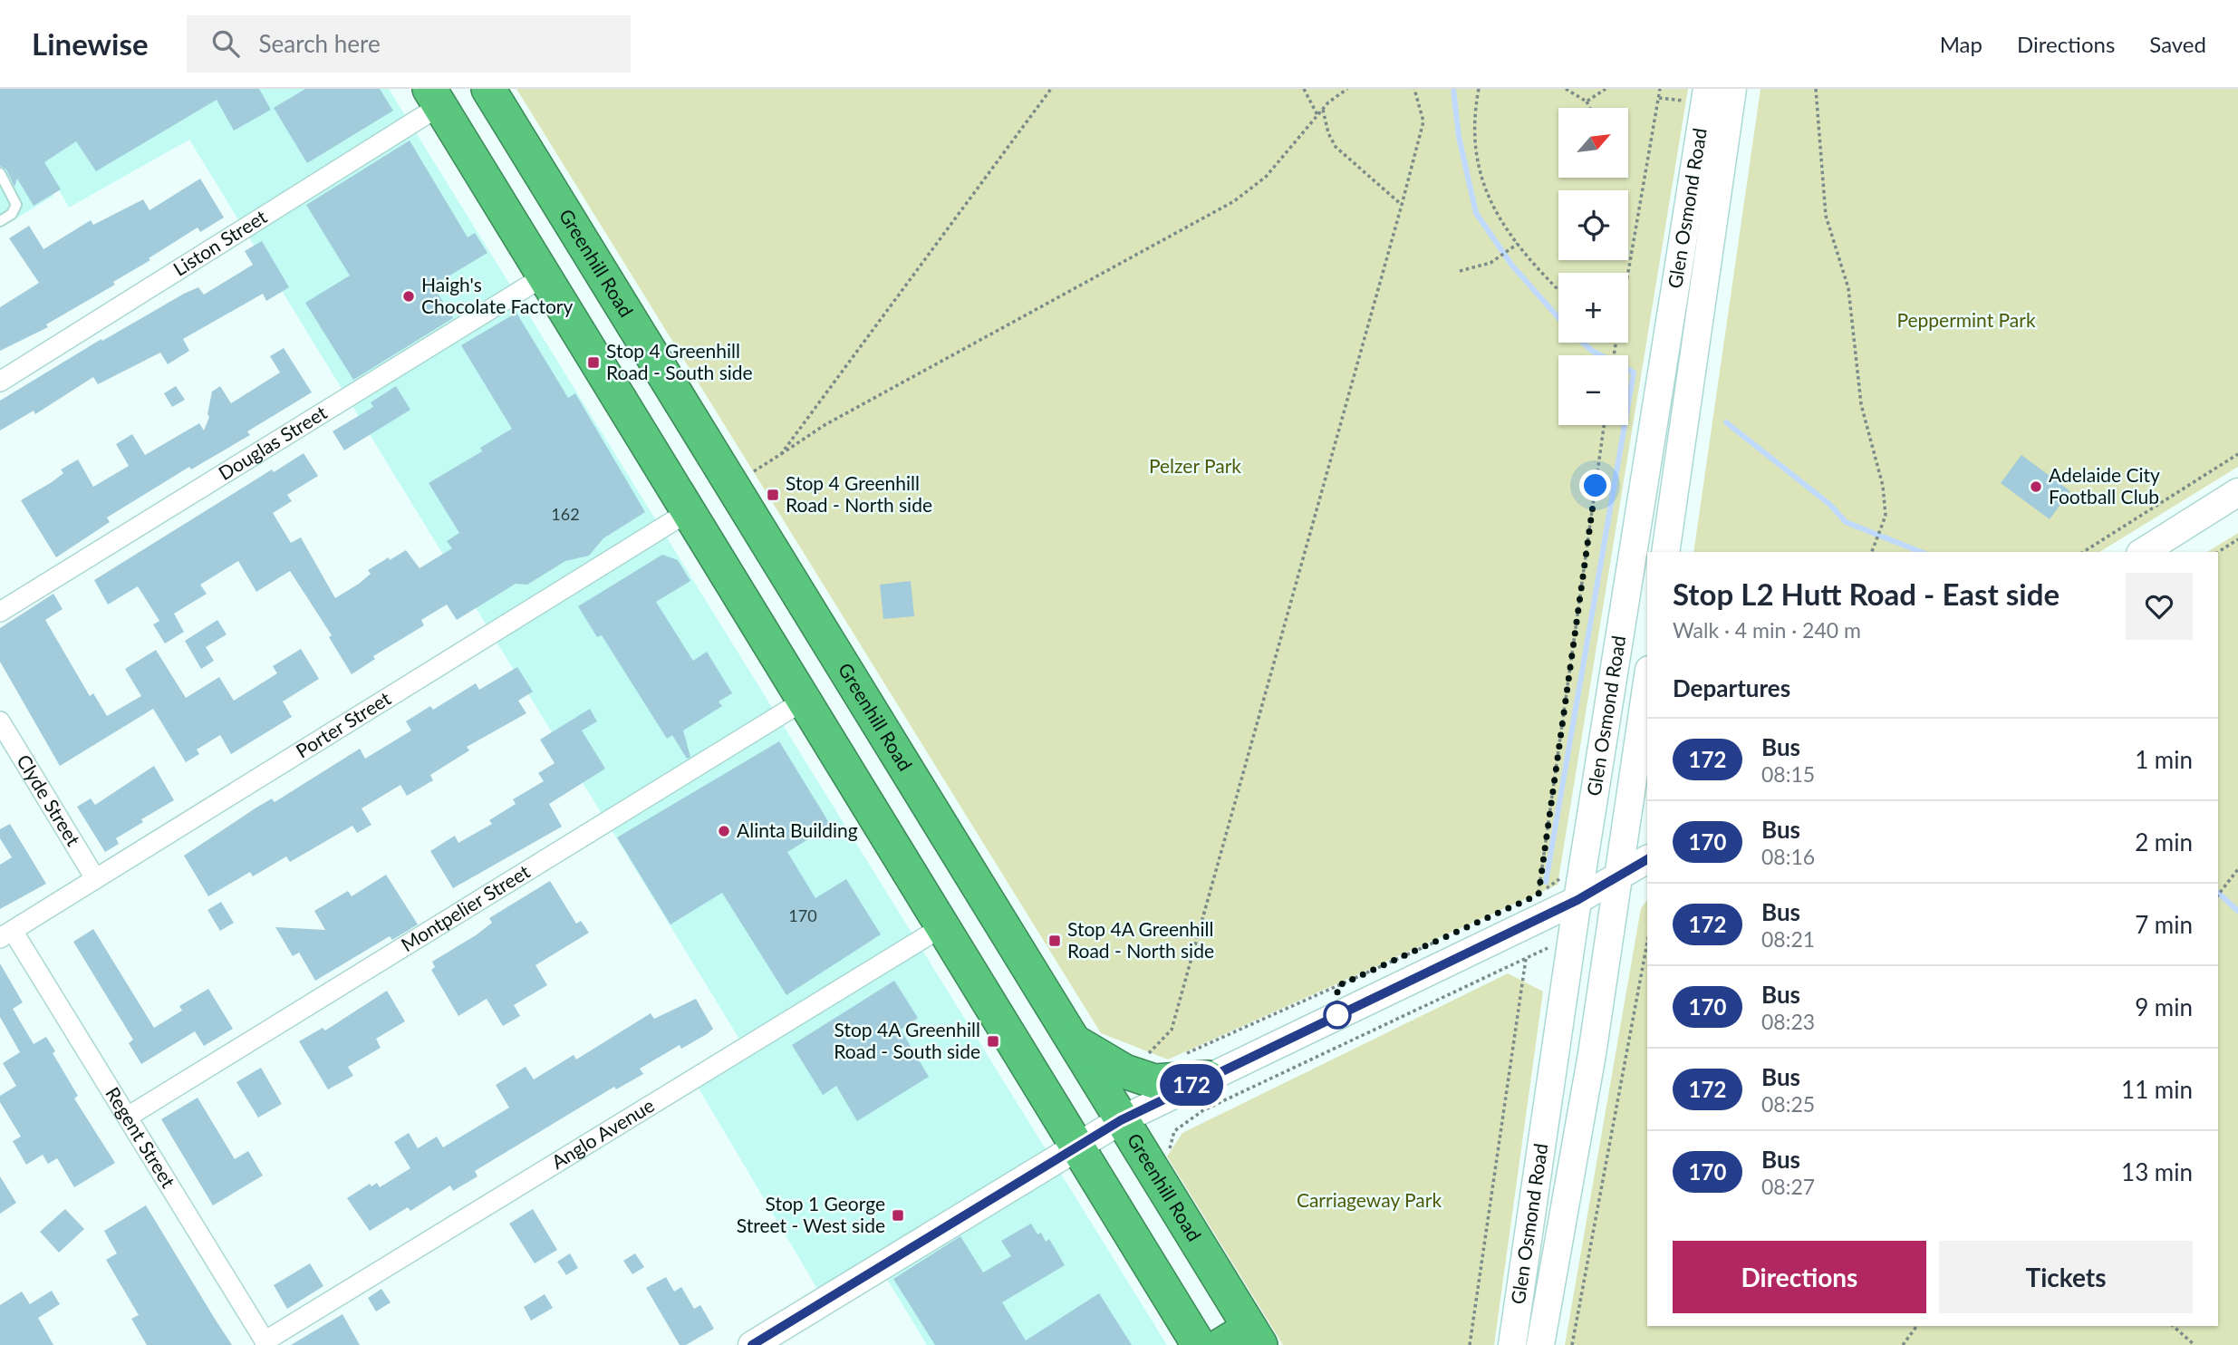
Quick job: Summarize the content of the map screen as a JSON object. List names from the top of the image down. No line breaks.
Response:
{"streets":{"highway":["Greenhill Road"],"main road":["Glen Osmond Road"],"street":["Liston Street","Douglas Street","Porter Street","Clyde Street","Montpelier Street","Anglo Avenue","Regent Street"]},"crossings":[["Porter Street","Clyde Street"],["Porter Street","Regent Street"],["Montpelier Street","Regent Street"],["Anglo Avenue","Regent Street"]],"parks":["Peppermint Park","Pelzer Park","Carriageway Park"],"places":{"other":["Haigh's Chocolate Factory","Adelaide City Football Club","Alinta Building"],"transit":["Stop 4 Greenhill Road - South side","Stop 4 Greenhill Road - North side","Stop 4A Greenhill Road - North side","Stop 4A Greenhill Road - South side","Stop 1 George Street - West side"]},"lines":["bus line 172"],"house_numbers":["162","170"],"north":"top right","page":{"header":"Linewise","search":"Search here","nav":["Map","Directions","Saved"],"on_map":"172","map_buttons":["+","−"],"heading":[["Stop L2 Hutt Road - East side","Walk · 4 min · 240 m"],"Departures"],"list":[{"mark":"172","name":"Bus","note":"08:15","value":"1 min"},{"mark":"170","name":"Bus","note":"08:16","value":"2 min"},{"mark":"172","name":"Bus","note":"08:21","value":"7 min"},{"mark":"170","name":"Bus","note":"08:23","value":"9 min"},{"mark":"172","name":"Bus","note":"08:25","value":"11 min"},{"mark":"170","name":"Bus","note":"08:27","value":"13 min"}],"buttons":["Directions","Tickets"]}}
